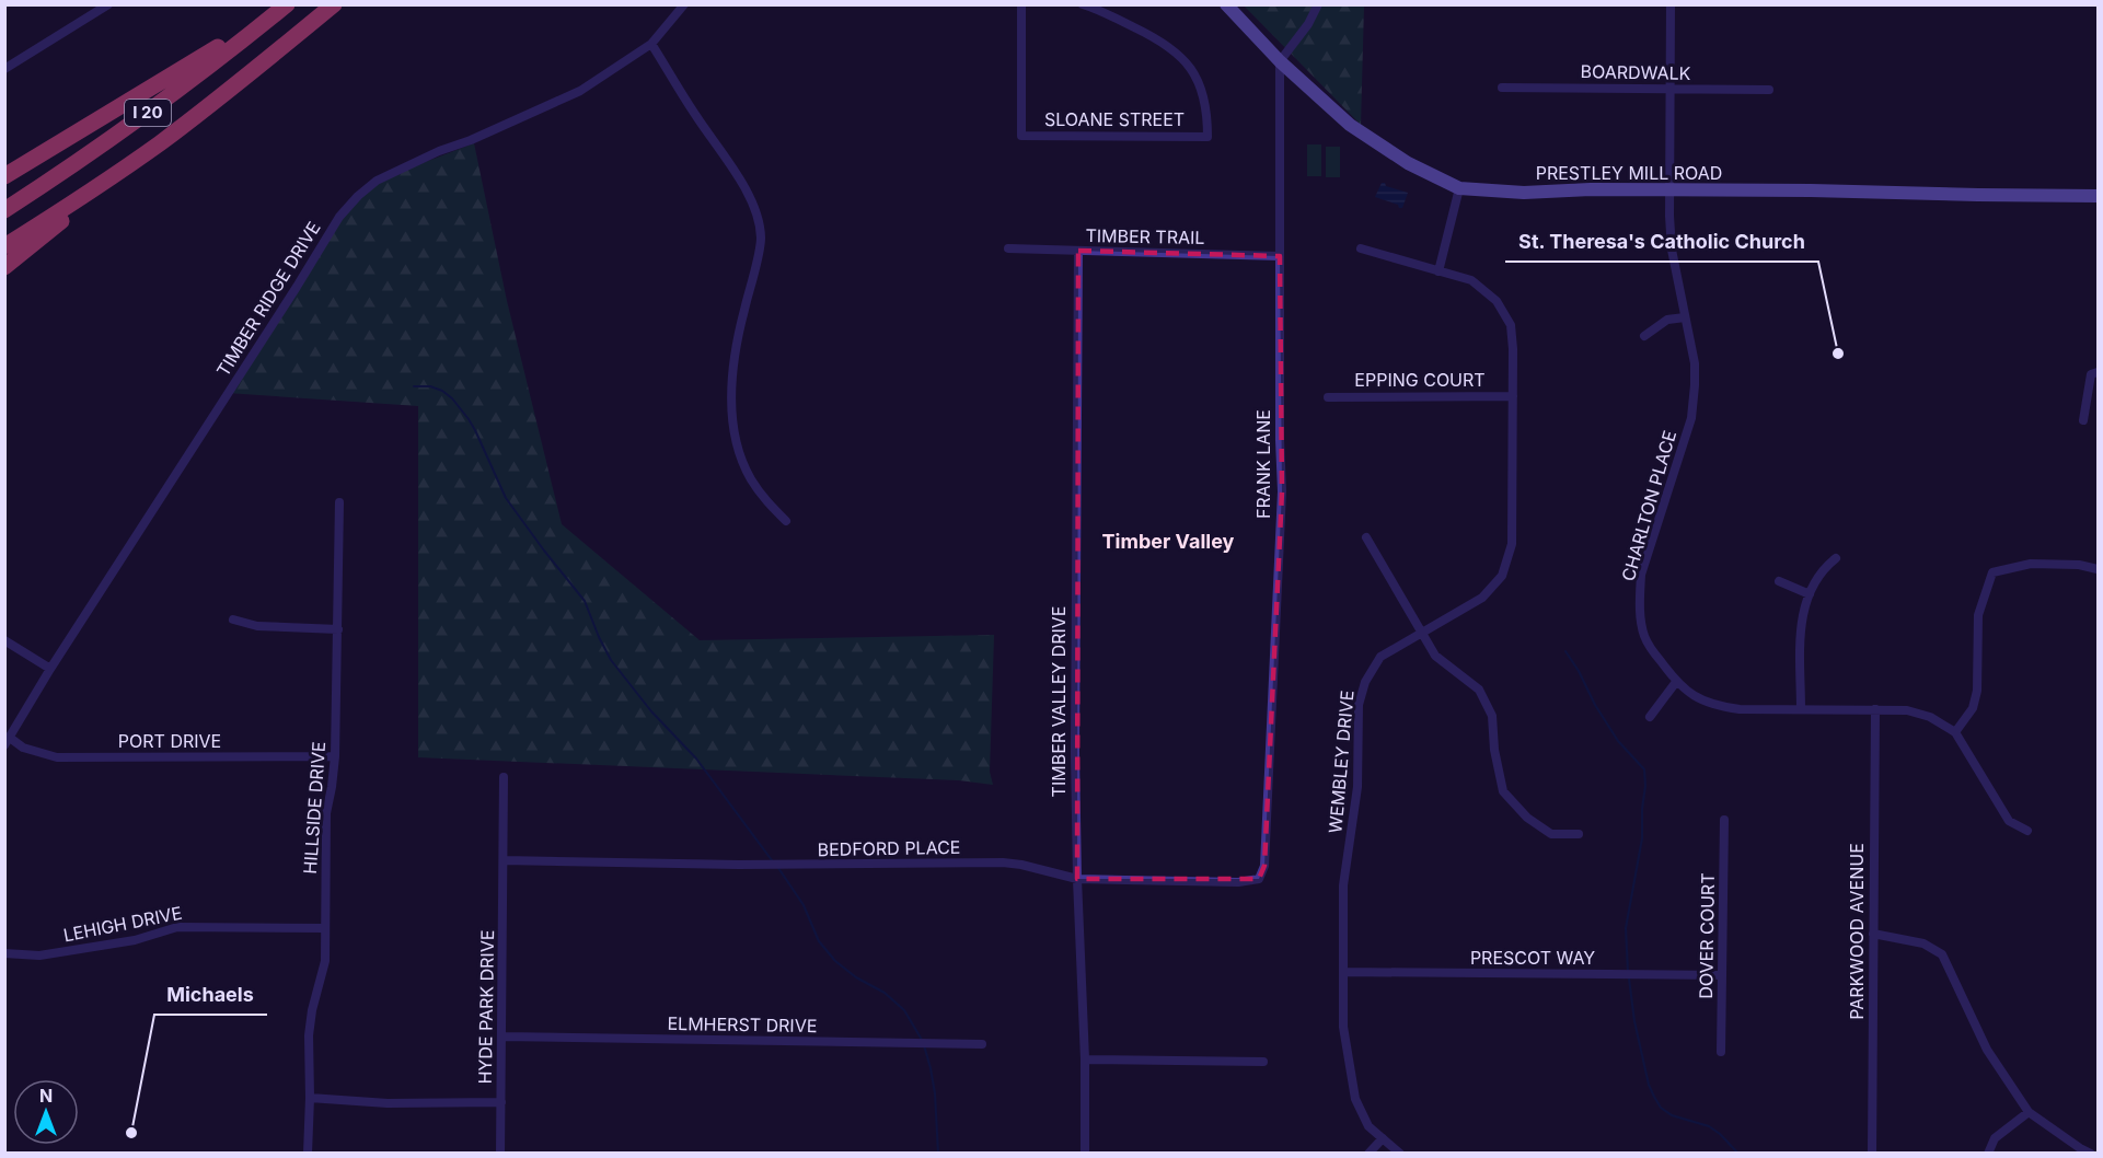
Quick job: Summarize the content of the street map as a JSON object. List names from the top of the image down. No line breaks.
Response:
{"streets":{"highway":["I 20"],"street":["BOARDWALK","SLOANE STREET","PRESTLEY MILL ROAD","TIMBER TRAIL","TIMBER RIDGE DRIVE","EPPING COURT","FRANK LANE","CHARLTON PLACE","TIMBER VALLEY DRIVE","PORT DRIVE","WEMBLEY DRIVE","HILLSIDE DRIVE","BEDFORD PLACE","LEHIGH DRIVE","PARKWOOD AVENUE","DOVER COURT","PRESCOT WAY","HYDE PARK DRIVE","ELMHERST DRIVE"]},"crossings":[["BOARDWALK","CHARLTON PLACE"],["PRESTLEY MILL ROAD","FRANK LANE"],["PRESTLEY MILL ROAD","CHARLTON PLACE"],["TIMBER TRAIL","FRANK LANE"],["TIMBER TRAIL","TIMBER VALLEY DRIVE"],["TIMBER RIDGE DRIVE","PORT DRIVE"],["EPPING COURT","WEMBLEY DRIVE"],["FRANK LANE","BEDFORD PLACE"],["CHARLTON PLACE","PARKWOOD AVENUE"],["TIMBER VALLEY DRIVE","BEDFORD PLACE"],["PORT DRIVE","HILLSIDE DRIVE"],["WEMBLEY DRIVE","PRESCOT WAY"],["HILLSIDE DRIVE","LEHIGH DRIVE"],["BEDFORD PLACE","HYDE PARK DRIVE"],["DOVER COURT","PRESCOT WAY"],["HYDE PARK DRIVE","ELMHERST DRIVE"]],"districts":["Timber Valley"],"places":["St. Theresa's Catholic Church","Michaels"],"north":"top"}
